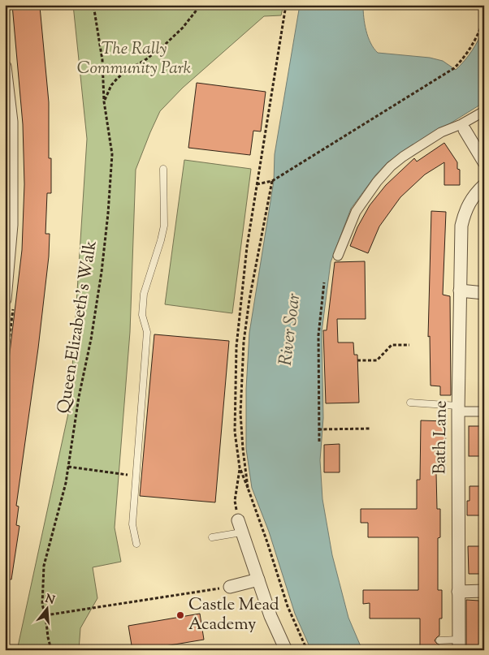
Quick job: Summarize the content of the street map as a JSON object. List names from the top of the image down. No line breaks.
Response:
{"streets":{"street":["Bath Lane"],"path":["Queen Elizabeth's Walk"]},"water":["River Soar"],"parks":["The Rally Community Park"],"places":["Castle Mead Academy"],"north":"top"}
